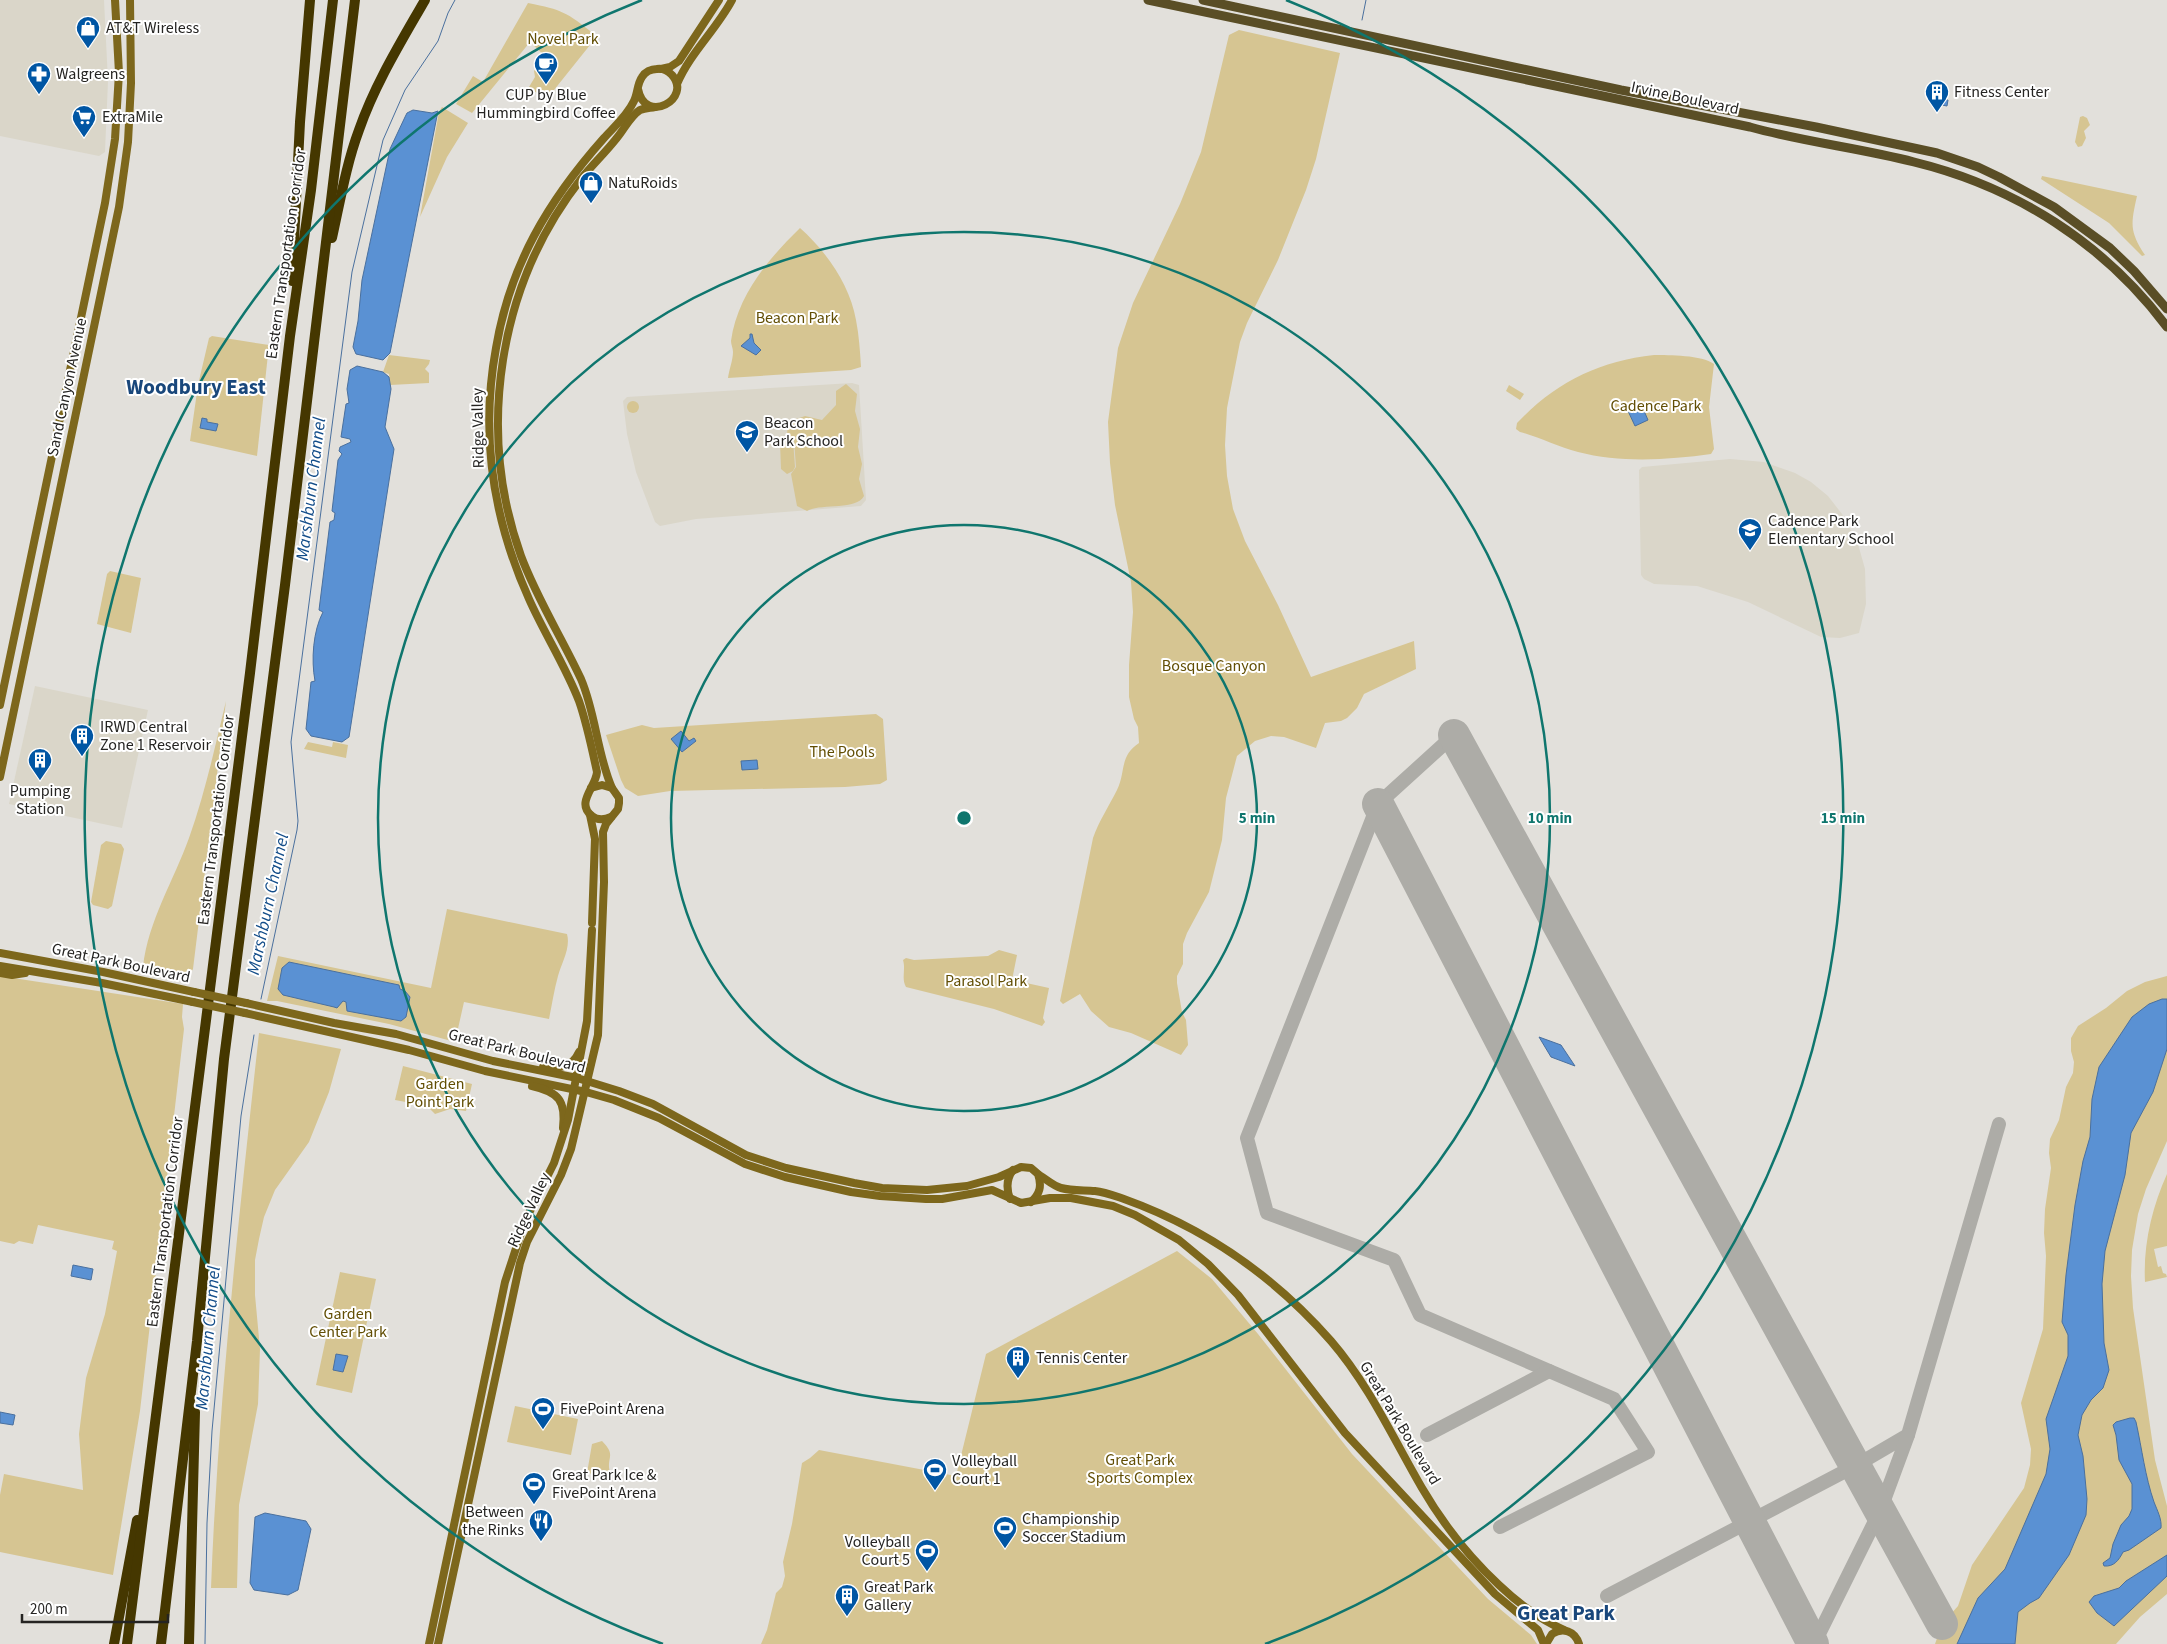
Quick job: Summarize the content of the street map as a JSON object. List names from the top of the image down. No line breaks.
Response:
{"streets":{"highway":["Eastern Transportation Corridor"],"main road":["Irvine Boulevard","Sand Canyon Avenue","Ridge Valley","Great Park Boulevard"]},"crossings":[["Ridge Valley","Great Park Boulevard"]],"districts":["Woodbury East","Great Park"],"water":["Marshburn Channel"],"parks":["Novel Park","Beacon Park","Cadence Park","Bosque Canyon","The Pools","Parasol Park","Garden Point Park","Garden Center Park","Great Park Sports Complex"],"places":{"shop":["AT&T Wireless","NatuRoids"],"cafe":["CUP by Blue Hummingbird Coffee"],"pharmacy":["Walgreens"],"building":["Fitness Center","IRWD Central Zone 1 Reservoir","Pumping Station","Tennis Center","Great Park Gallery"],"supermarket":["ExtraMile"],"school or university":["Beacon Park School","Cadence Park Elementary School"],"sports":["FivePoint Arena","Volleyball Court 1","Great Park Ice & FivePoint Arena","Championship Soccer Stadium","Volleyball Court 5"],"restaurant":["Between the Rinks"]},"scale_bar":"200 m","rings":["5 min","10 min","15 min"]}
